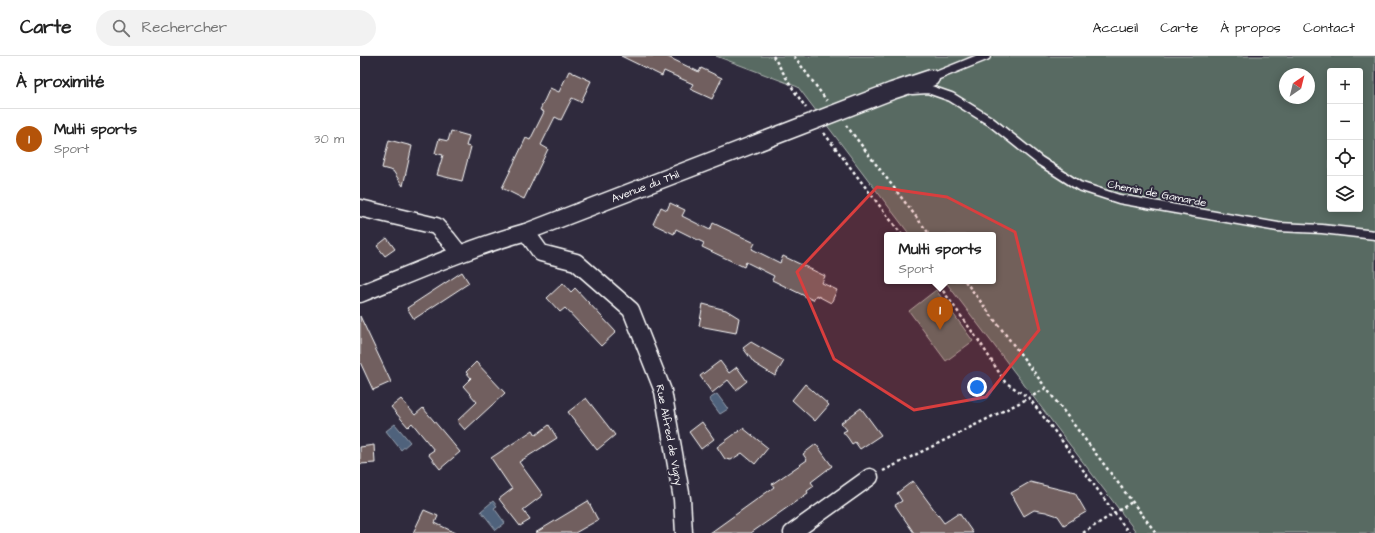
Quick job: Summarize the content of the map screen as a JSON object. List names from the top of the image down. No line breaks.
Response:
{"streets":{"street":["Avenue du Thil","Rue Alfred de Vigny"],"lane":["Chemin de Gamarde"]},"crossings":[["Avenue du Thil","Chemin de Gamarde"],["Avenue du Thil","Rue Alfred de Vigny"]],"north":"top right","page":{"header":"Carte","search":"Rechercher","nav":["Accueil","Carte","À propos","Contact"],"heading":"À proximité","map_buttons":["+","−"],"list":[{"mark":"1","name":"Multi sports","note":"Sport","value":"30 m"}],"popup":["Multi sports","Sport"],"pins":"1"}}
